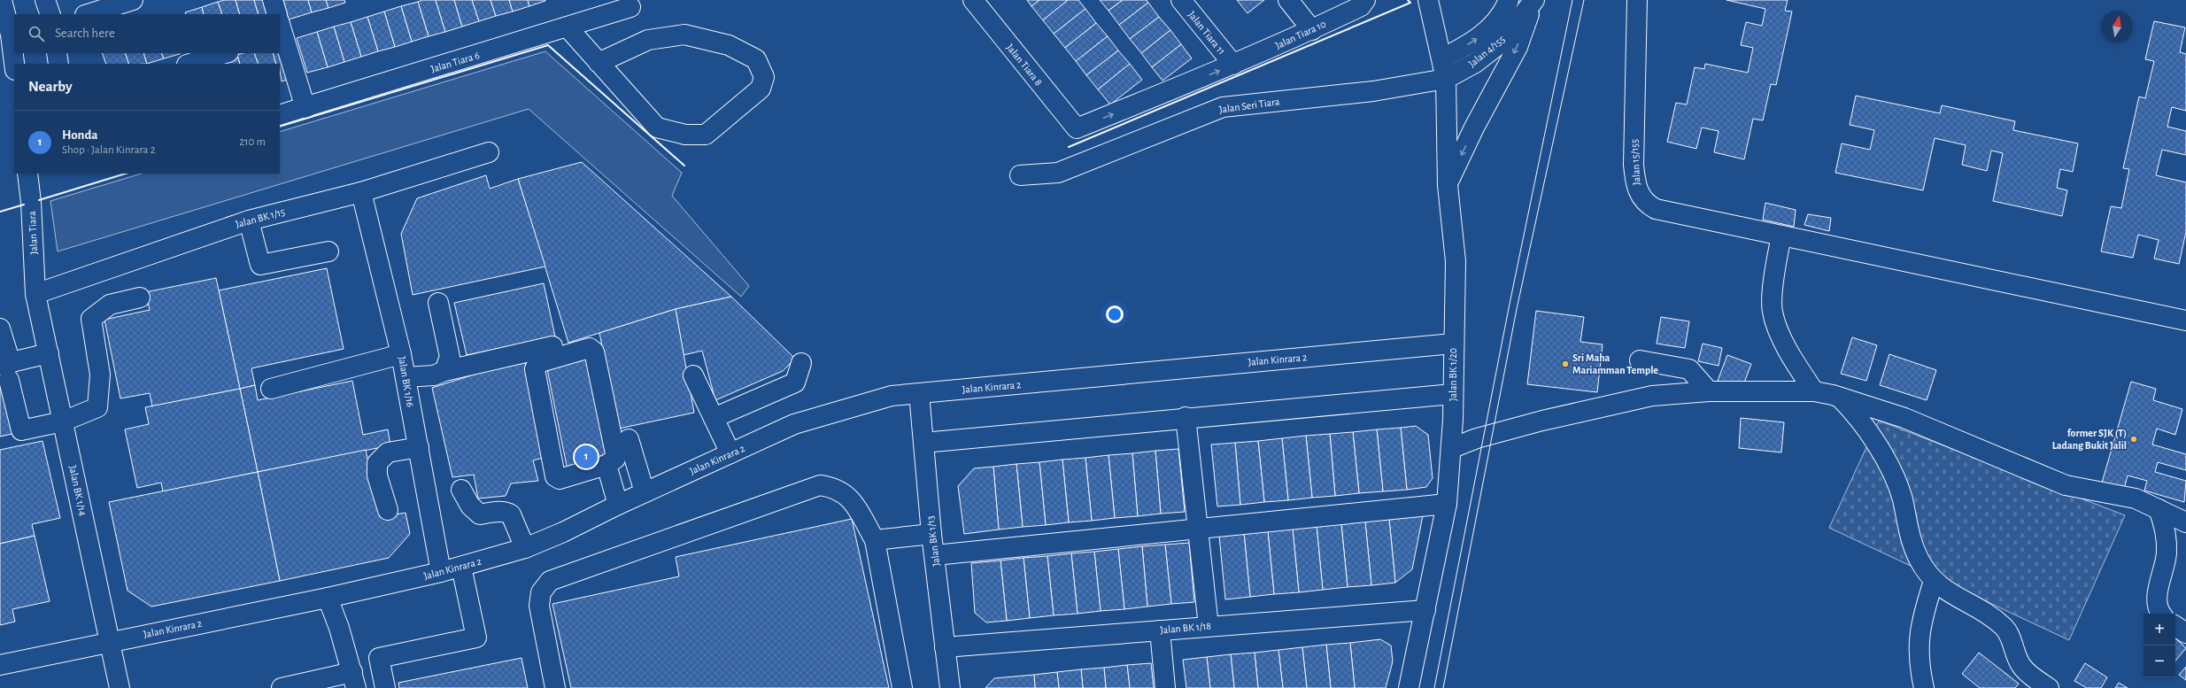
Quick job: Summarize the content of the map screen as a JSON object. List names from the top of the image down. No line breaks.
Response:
{"streets":{"street":["Jalan Tiara 11","Jalan Tiara 10","Jalan 4/155","Jalan Tiara 6","Jalan Tiara 8","Jalan Seri Tiara","Jalan 15/155","Jalan BK 1/15","Jalan Tiara","Jalan Kinrara 2","Jalan BK 1/20","Jalan BK 1/16","Jalan BK 1/14","Jalan BK 1/13","Jalan BK 1/18"]},"crossings":[["Jalan Tiara 11","Jalan Tiara 10"],["Jalan Tiara 10","Jalan Tiara 8"],["Jalan 4/155","Jalan Seri Tiara"],["Jalan 4/155","Jalan BK 1/20"],["Jalan Seri Tiara","Jalan BK 1/20"],["Jalan BK 1/15","Jalan Tiara"],["Jalan BK 1/15","Jalan BK 1/16"],["Jalan BK 1/15","Jalan BK 1/14"],["Jalan Tiara","Jalan BK 1/14"],["Jalan Kinrara 2","Jalan BK 1/20"],["Jalan Kinrara 2","Jalan BK 1/16"],["Jalan Kinrara 2","Jalan BK 1/14"],["Jalan Kinrara 2","Jalan BK 1/13"],["Jalan BK 1/20","Jalan BK 1/18"],["Jalan BK 1/13","Jalan BK 1/18"]],"one_way":["Jalan Tiara 10"],"places":["Sri Maha Mariamman Temple","former SJK (T) Ladang Bukit Jalil"],"north":"top","page":{"search":"Search here","heading":"Nearby","list":[{"mark":"1","name":"Honda","note":"Shop · Jalan Kinrara 2","value":"210 m"}],"pins":"1","map_buttons":["+","−"]}}
